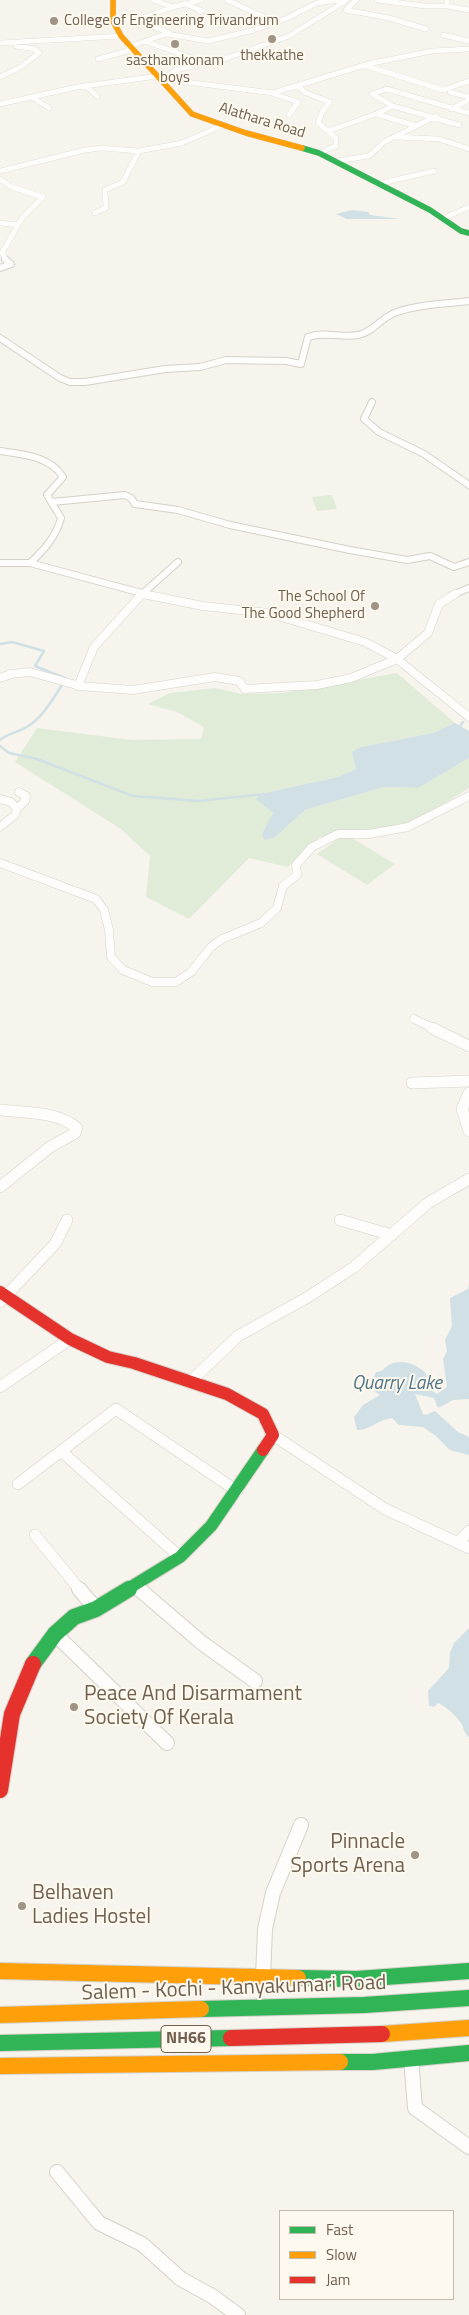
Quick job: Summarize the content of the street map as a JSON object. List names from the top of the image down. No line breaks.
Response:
{"streets":{"main road":["Alathara Road","Salem - Kochi - Kanyakumari Road","NH66"]},"water":["Quarry Lake"],"places":["College of Engineering Trivandrum","thekkathe","sasthamkonam boys","The School Of The Good Shepherd","Peace And Disarmament Society Of Kerala","Pinnacle Sports Arena","Belhaven Ladies Hostel"],"legend":["Fast","Slow","Jam"]}
